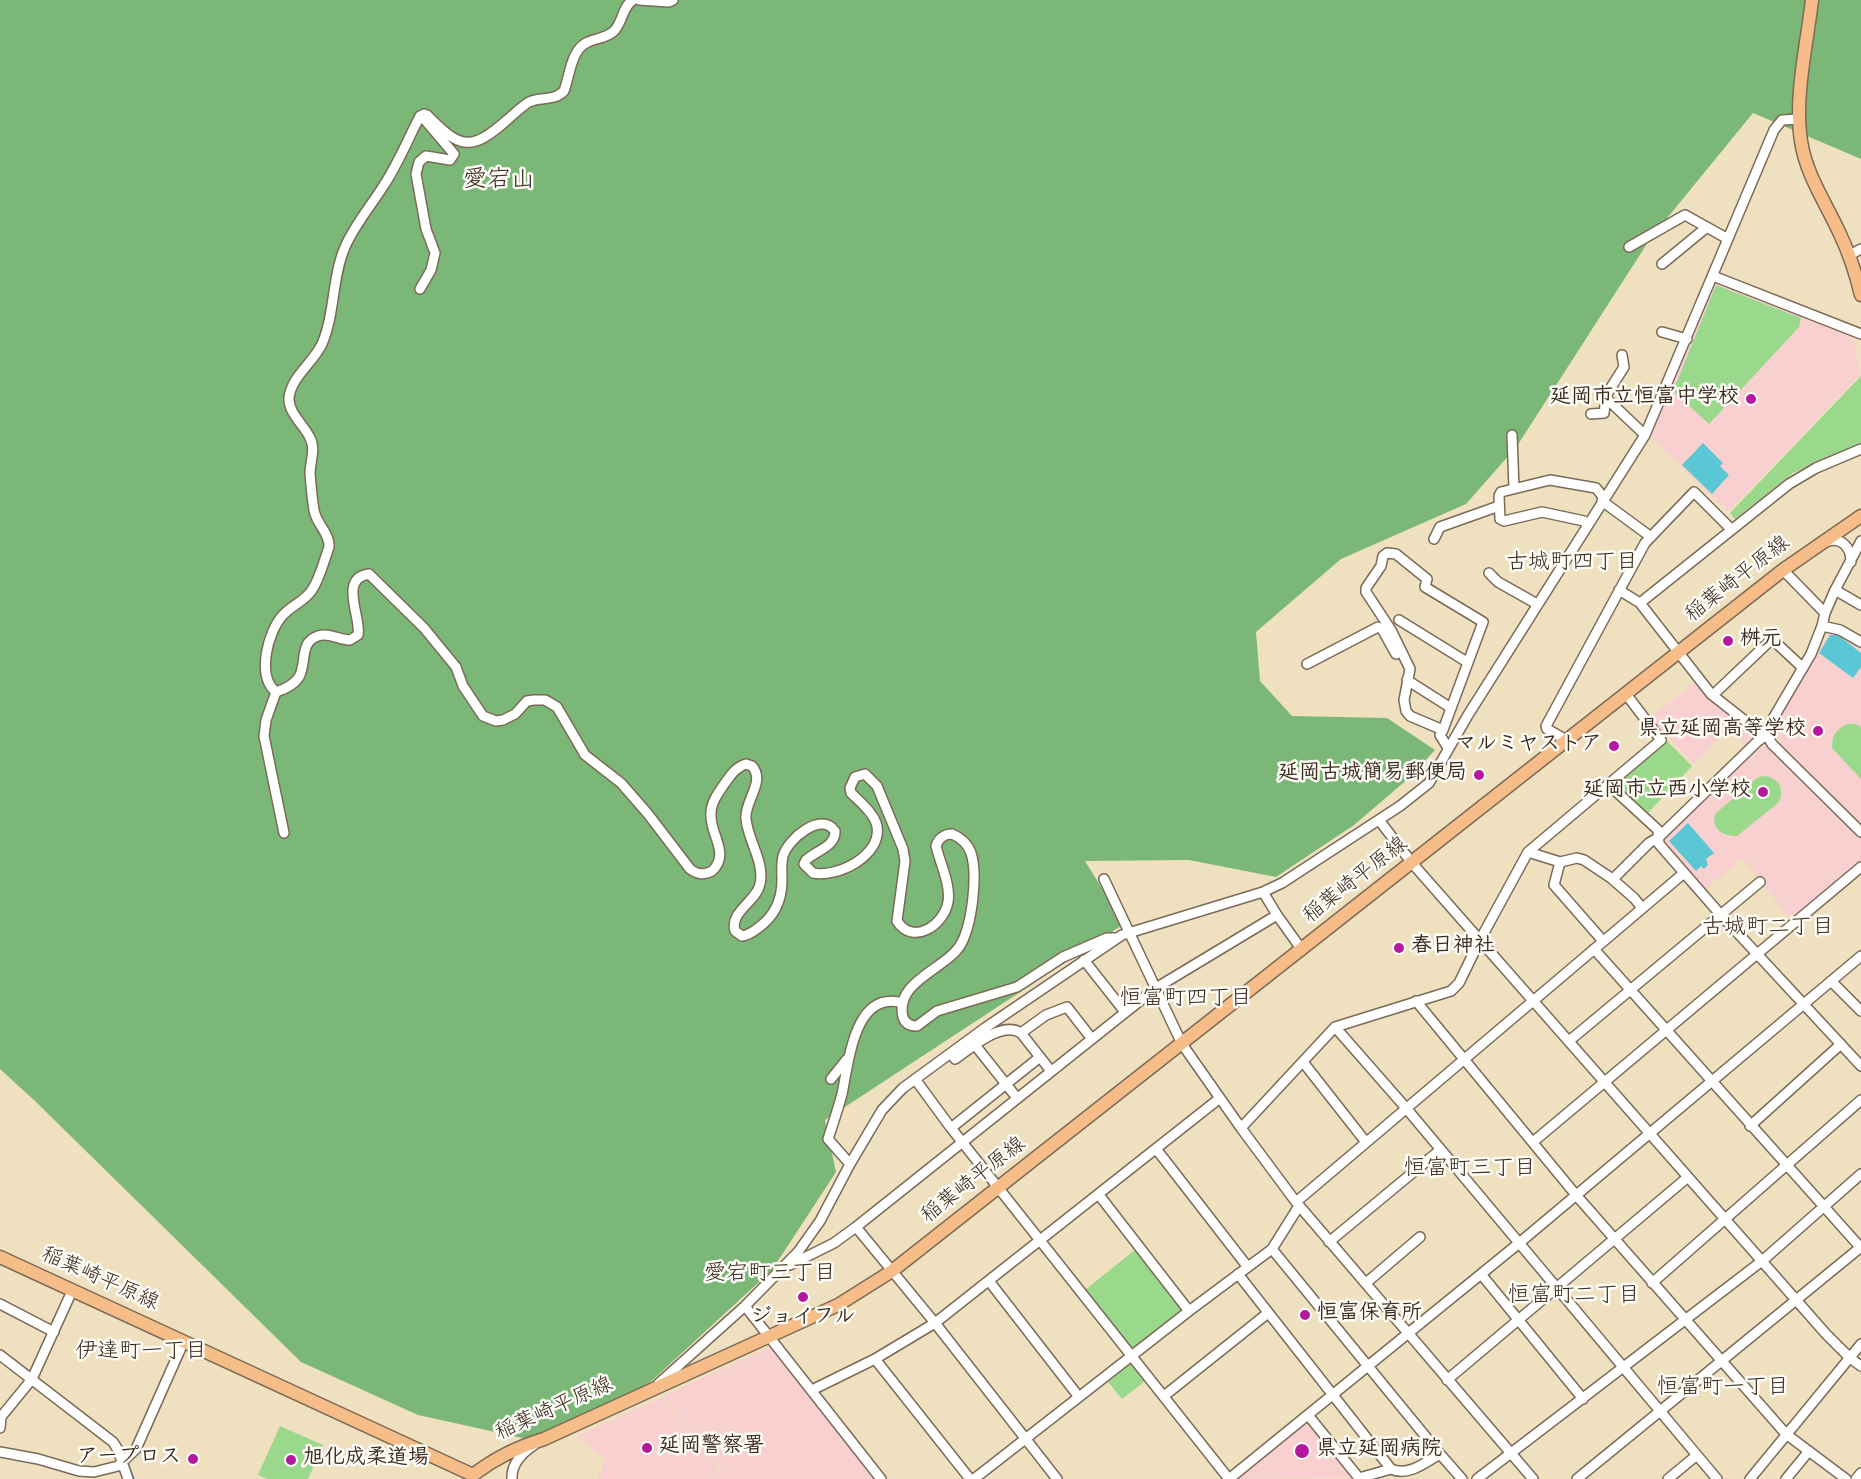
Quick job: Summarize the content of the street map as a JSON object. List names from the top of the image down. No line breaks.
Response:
{"streets":{"main road":["稲葉崎平原線"]},"districts":["愛宕山","古城町四丁目","古城町二丁目","恒富町四丁目","恒富町三丁目","愛宕町三丁目","恒富町二丁目","伊達町一丁目","恒富町一丁目"],"places":["延岡市立恒富中学校","桝元","県立延岡高等学校","マルミヤストア","延岡古城簡易郵便局","延岡市立西小学校","春日神社","ジョイフル","恒富保育所","延岡警察署","県立延岡病院","アープロス","旭化成柔道場"]}
